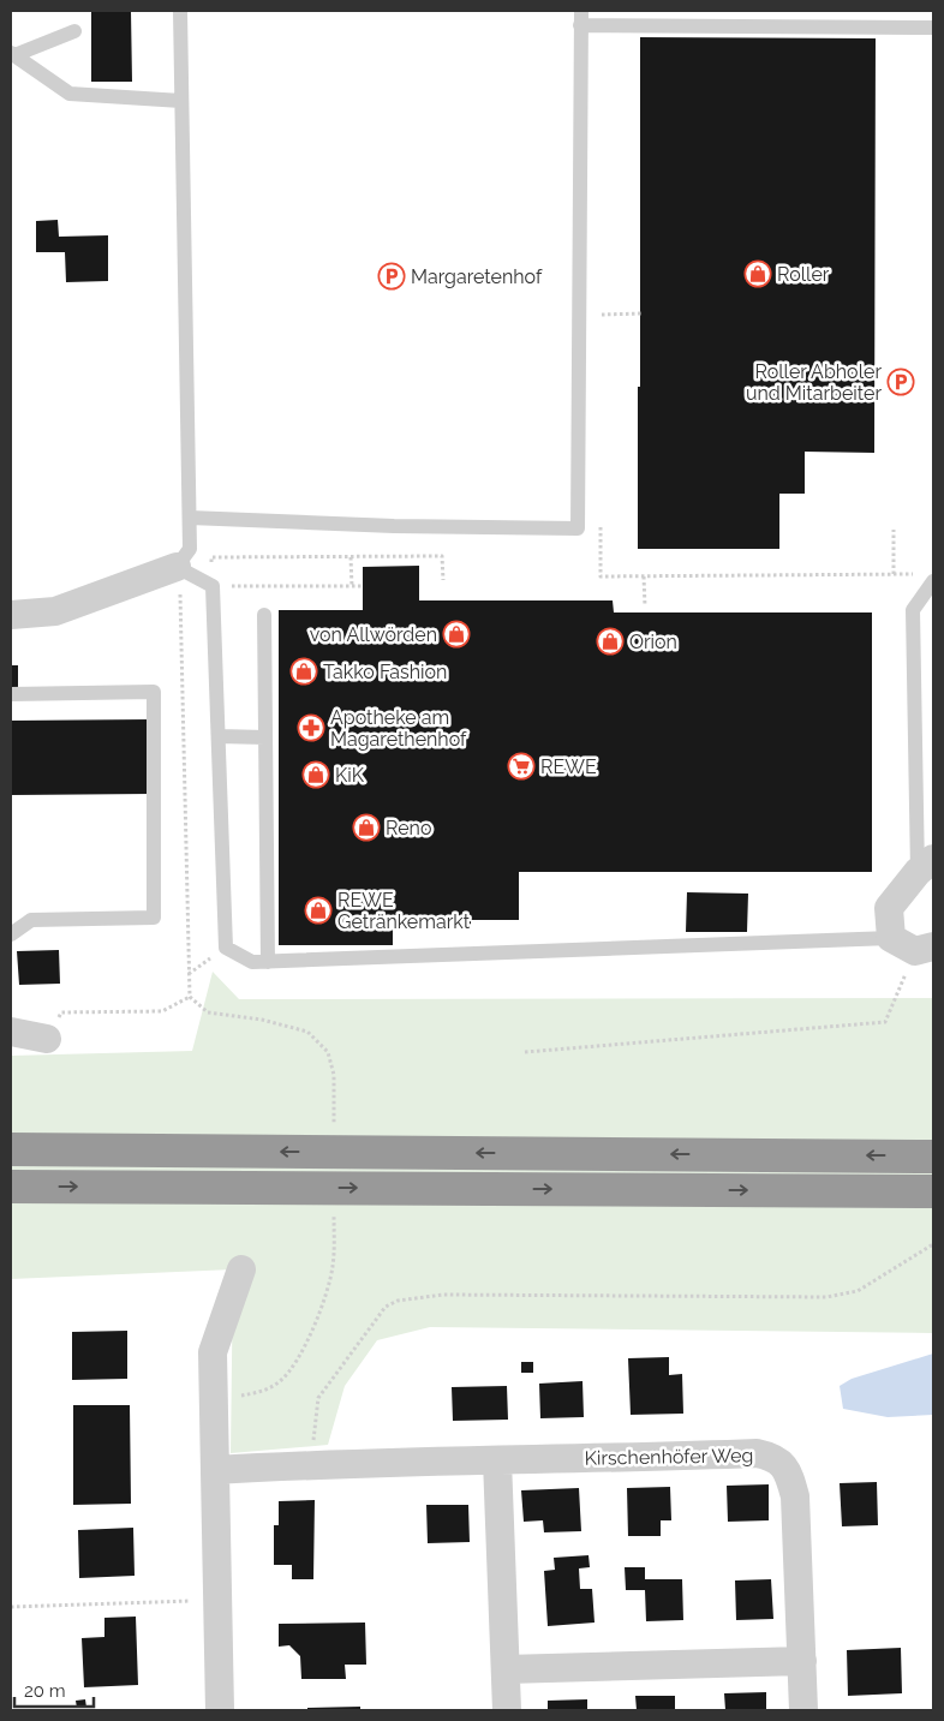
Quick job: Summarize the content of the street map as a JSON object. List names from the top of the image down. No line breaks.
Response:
{"streets":{"street":["Kirschenhöfer Weg"]},"places":{"shop":["Roller","von Allwörden","Orion","Takko Fashion","KiK","Reno","REWE Getränkemarkt"],"parking":["Margaretenhof","Roller Abholer und Mitarbeiter"],"pharmacy":["Apotheke am Magarethenhof"],"supermarket":["REWE"]},"scale_bar":"20 m"}
